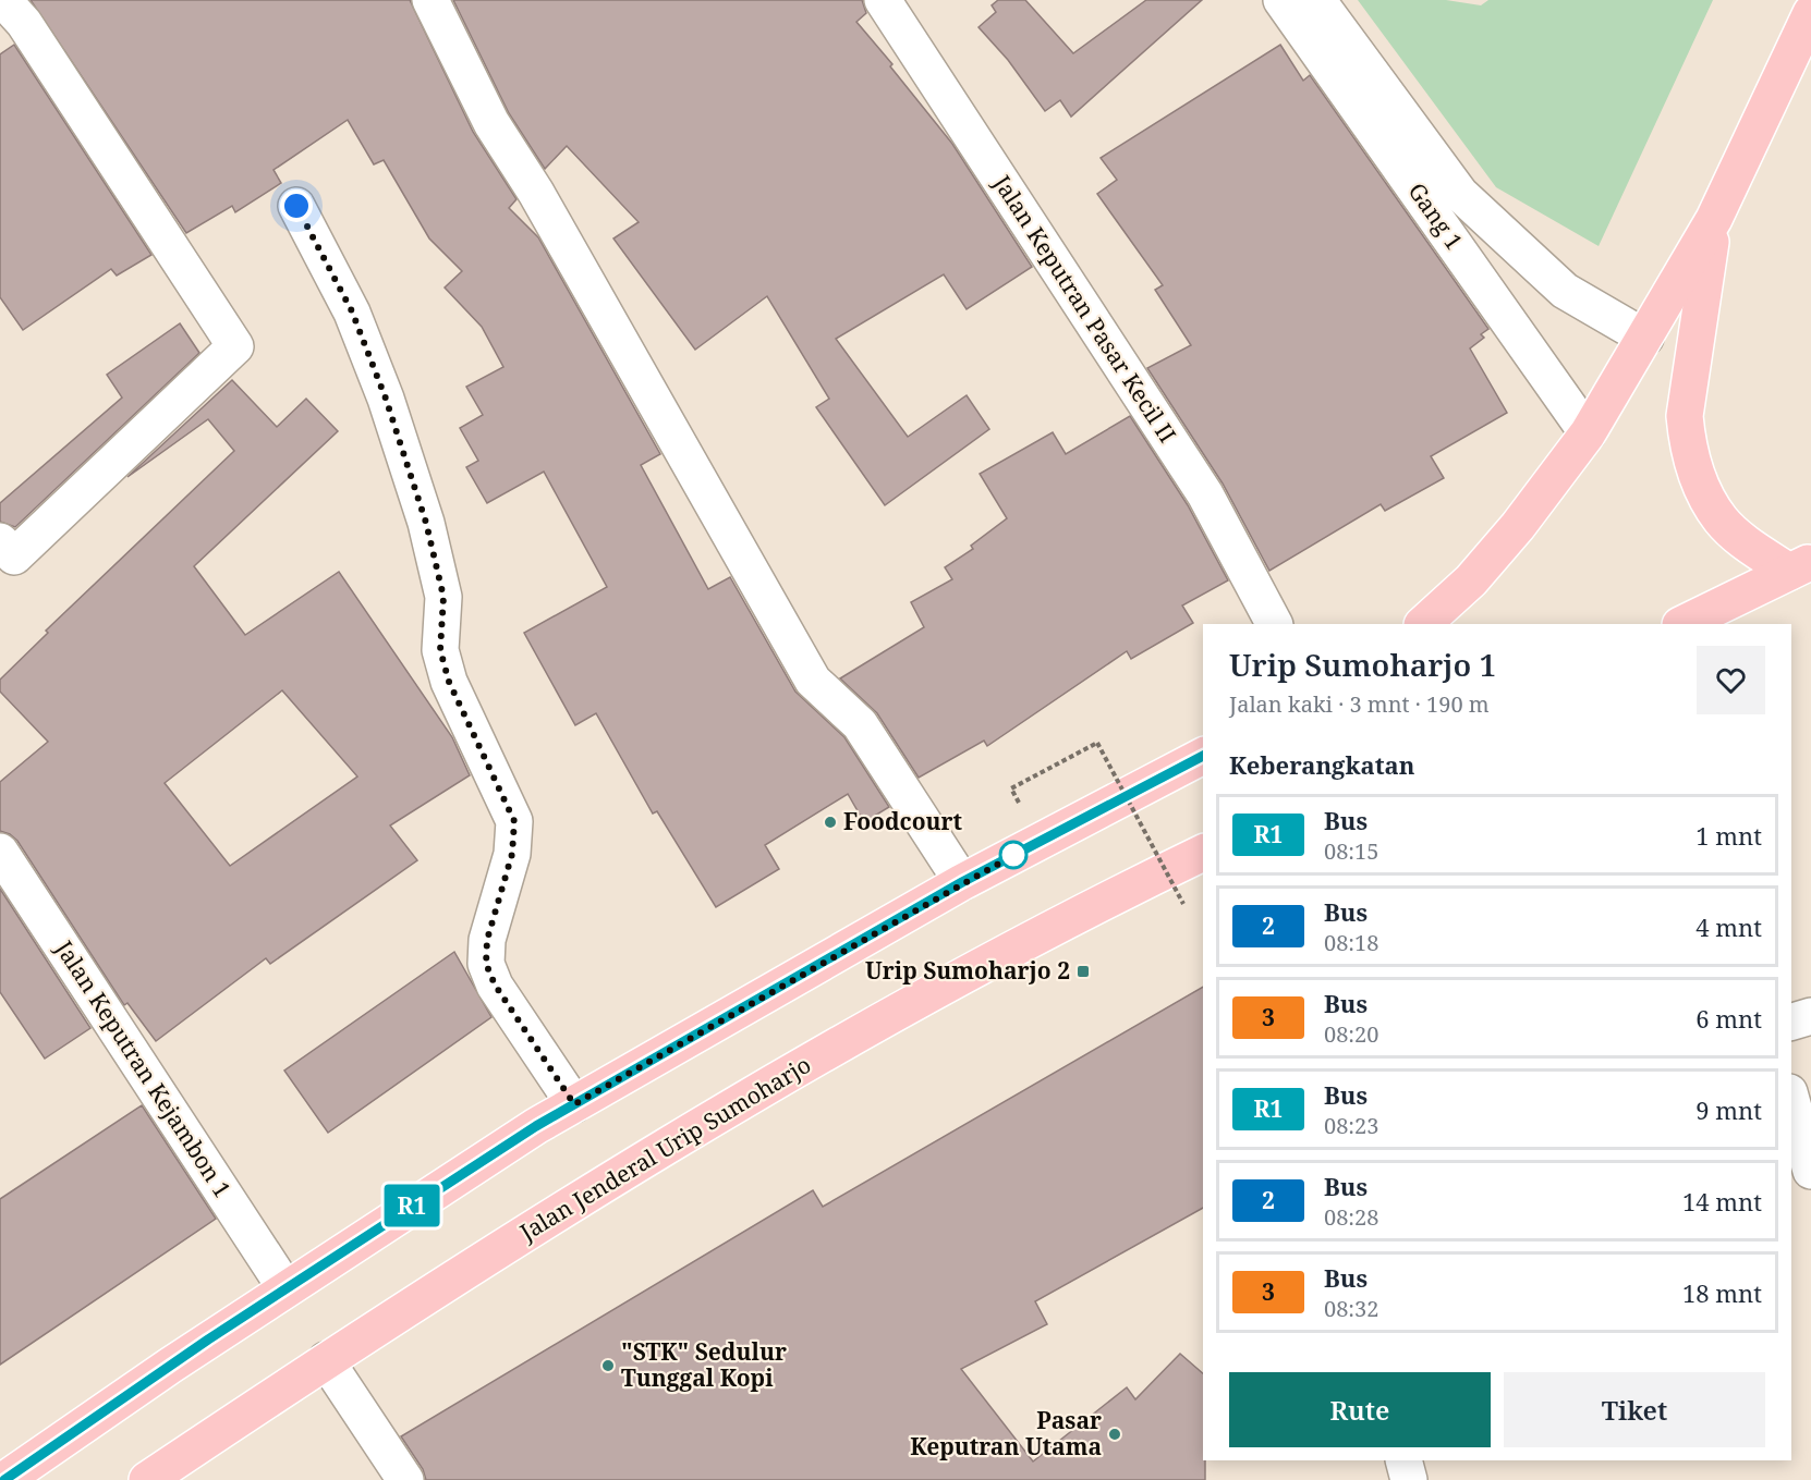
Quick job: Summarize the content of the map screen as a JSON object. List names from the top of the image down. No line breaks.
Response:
{"streets":{"main road":["Jalan Jenderal Urip Sumoharjo"],"street":["Gang 1","Jalan Keputran Pasar Kecil II","Jalan Keputran Kejambon 1"]},"places":{"other":["Foodcourt","\"STK\" Sedulur Tunggal Kopi","Pasar Keputran Utama"],"transit":["Urip Sumoharjo 2"]},"lines":["bus line R1"],"page":{"on_map":"R1","heading":[["Urip Sumoharjo 1","Jalan kaki · 3 mnt · 190 m"],"Keberangkatan"],"list":[{"mark":"R1","name":"Bus","note":"08:15","value":"1 mnt"},{"mark":"2","name":"Bus","note":"08:18","value":"4 mnt"},{"mark":"3","name":"Bus","note":"08:20","value":"6 mnt"},{"mark":"R1","name":"Bus","note":"08:23","value":"9 mnt"},{"mark":"2","name":"Bus","note":"08:28","value":"14 mnt"},{"mark":"3","name":"Bus","note":"08:32","value":"18 mnt"}],"buttons":["Rute","Tiket"]}}
